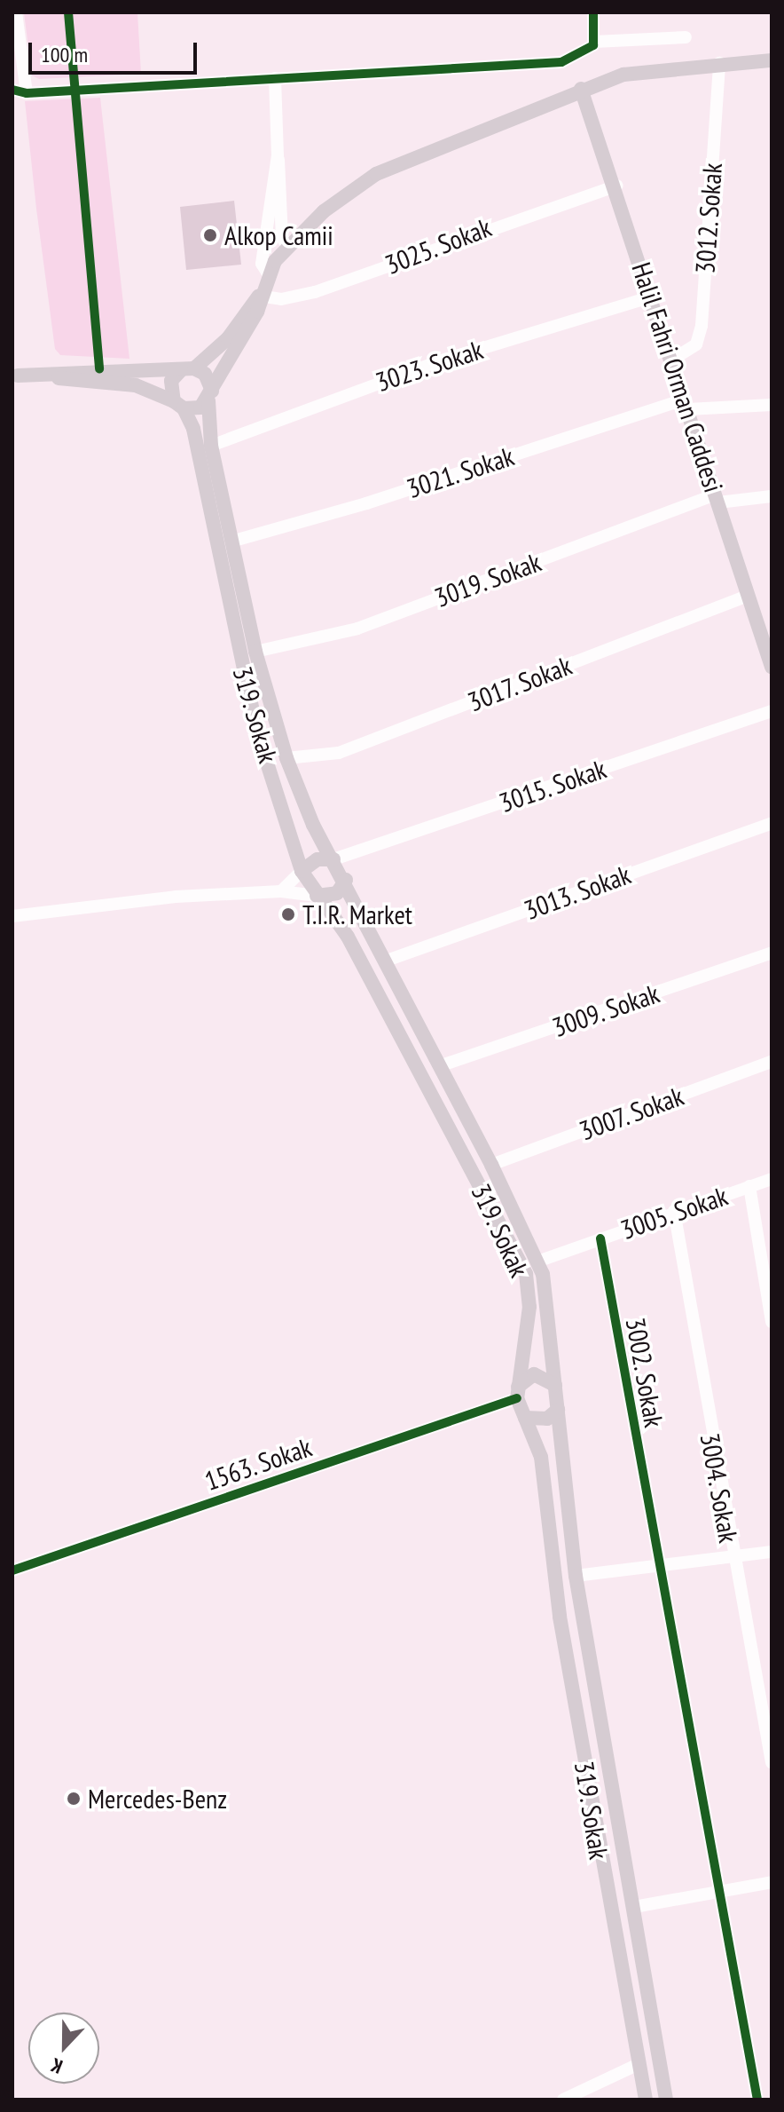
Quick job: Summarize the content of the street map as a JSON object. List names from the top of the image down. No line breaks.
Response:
{"streets":{"main road":["Halil Fahri Orman Caddesi","319. Sokak"],"street":["3012. Sokak","3025. Sokak","3023. Sokak","3021. Sokak","3019. Sokak","3017. Sokak","3015. Sokak","3013. Sokak","3009. Sokak","3007. Sokak","3005. Sokak","3002. Sokak","1563. Sokak","3004. Sokak"]},"crossings":[["3012. Sokak","Halil Fahri Orman Caddesi"],["3025. Sokak","Halil Fahri Orman Caddesi"],["3023. Sokak","Halil Fahri Orman Caddesi"],["3023. Sokak","319. Sokak"],["Halil Fahri Orman Caddesi","3021. Sokak"],["Halil Fahri Orman Caddesi","3019. Sokak"],["Halil Fahri Orman Caddesi","3017. Sokak"],["3021. Sokak","319. Sokak"],["3019. Sokak","319. Sokak"],["3017. Sokak","319. Sokak"],["319. Sokak","3015. Sokak"],["319. Sokak","3013. Sokak"],["319. Sokak","3009. Sokak"],["319. Sokak","3007. Sokak"],["319. Sokak","3005. Sokak"],["319. Sokak","1563. Sokak"],["3005. Sokak","3002. Sokak"],["3005. Sokak","3004. Sokak"]],"places":["Alkop Camii","T.I.R. Market","Mercedes-Benz"],"scale_bar":"100 m","north":"bottom"}
